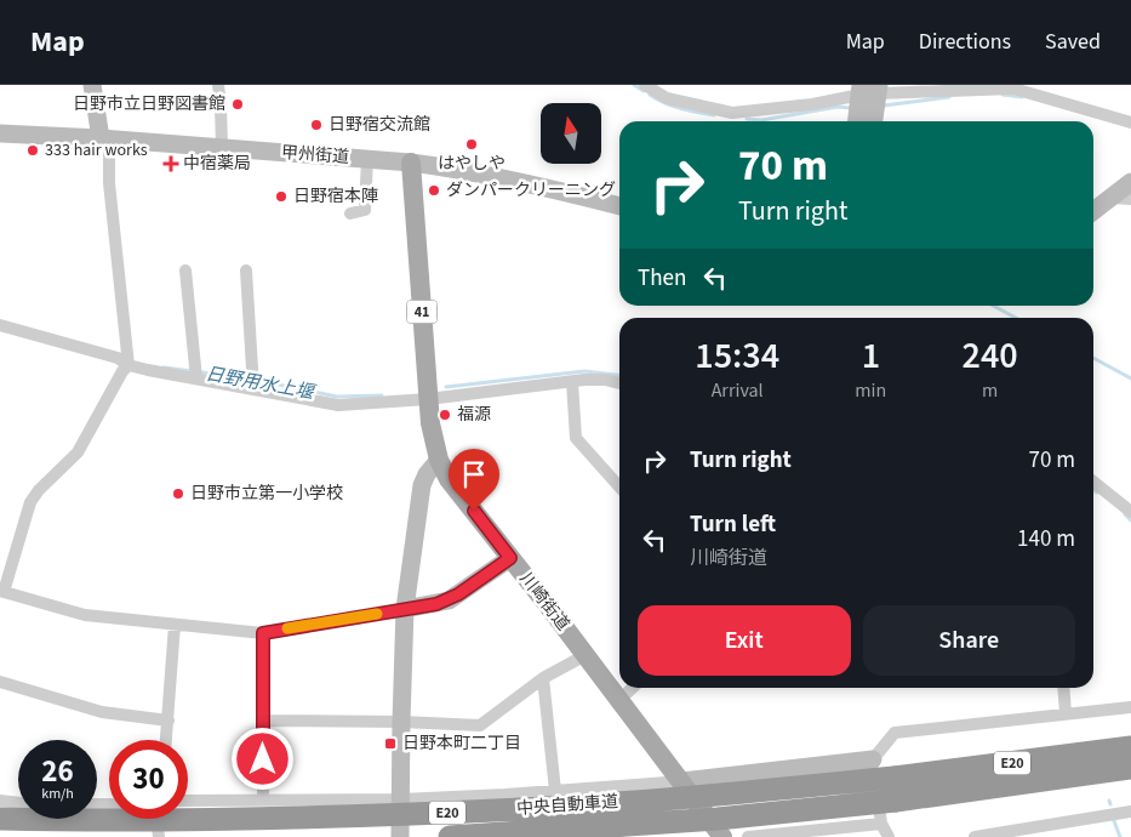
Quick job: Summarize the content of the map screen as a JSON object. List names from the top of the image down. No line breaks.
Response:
{"streets":{"highway":["E20","中央自動車道"],"main road":["41","川崎街道"],"street":["甲州街道"]},"crossings":[["甲州街道","川崎街道"]],"water":["日野用水上堰"],"places":{"other":["日野市立日野図書館","日野宿交流館","はやしや","333 hair works","ダンパークリーニング","日野宿本陣","福源","日野市立第一小学校"],"health":["中宿薬局"],"transit":["日野本町二丁目"]},"north":"top","page":{"header":"Map","nav":["Map","Directions","Saved"],"turn":["70 m","Turn right"],"then":"Then","eta":["15:34","Arrival","1","min","240","m"],"list":[{"name":"Turn right","value":"70 m"},{"name":"Turn left","note":"川崎街道","value":"140 m"}],"buttons":["Exit","Share"],"speed":"26 km/h","limit":"30"}}
